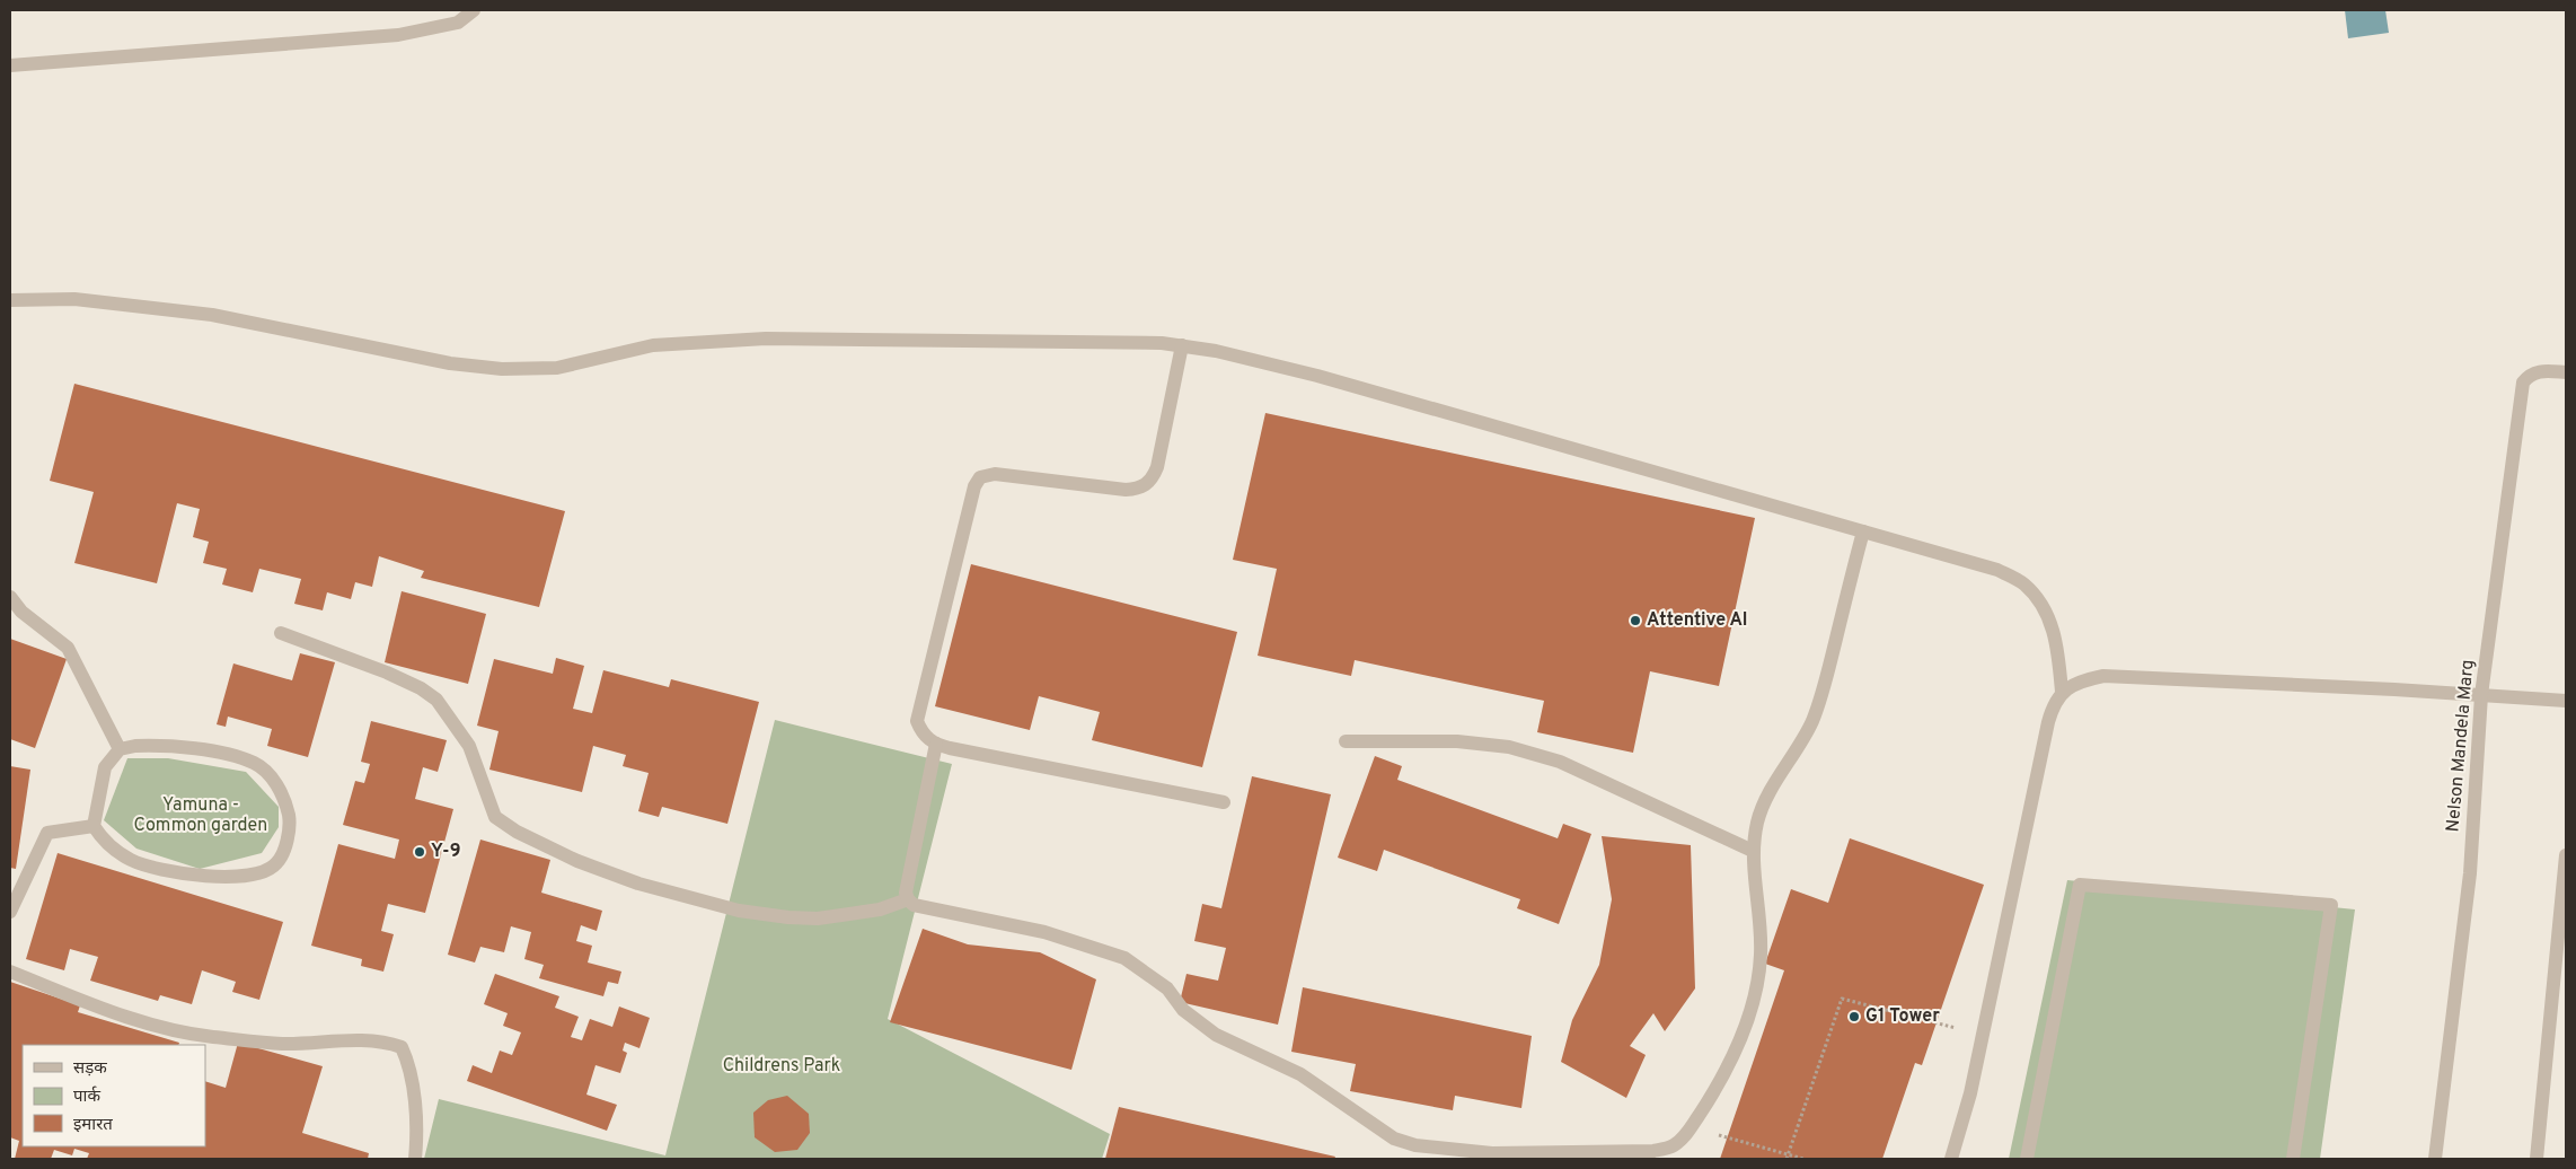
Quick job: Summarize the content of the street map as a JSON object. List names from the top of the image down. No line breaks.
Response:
{"streets":{"street":["Nelson Mandela Marg"]},"parks":["Yamuna - Common garden","Childrens Park"],"places":["Attentive AI","Y-9","G1 Tower"],"legend":["सड़क","पार्क","इमारत"]}
